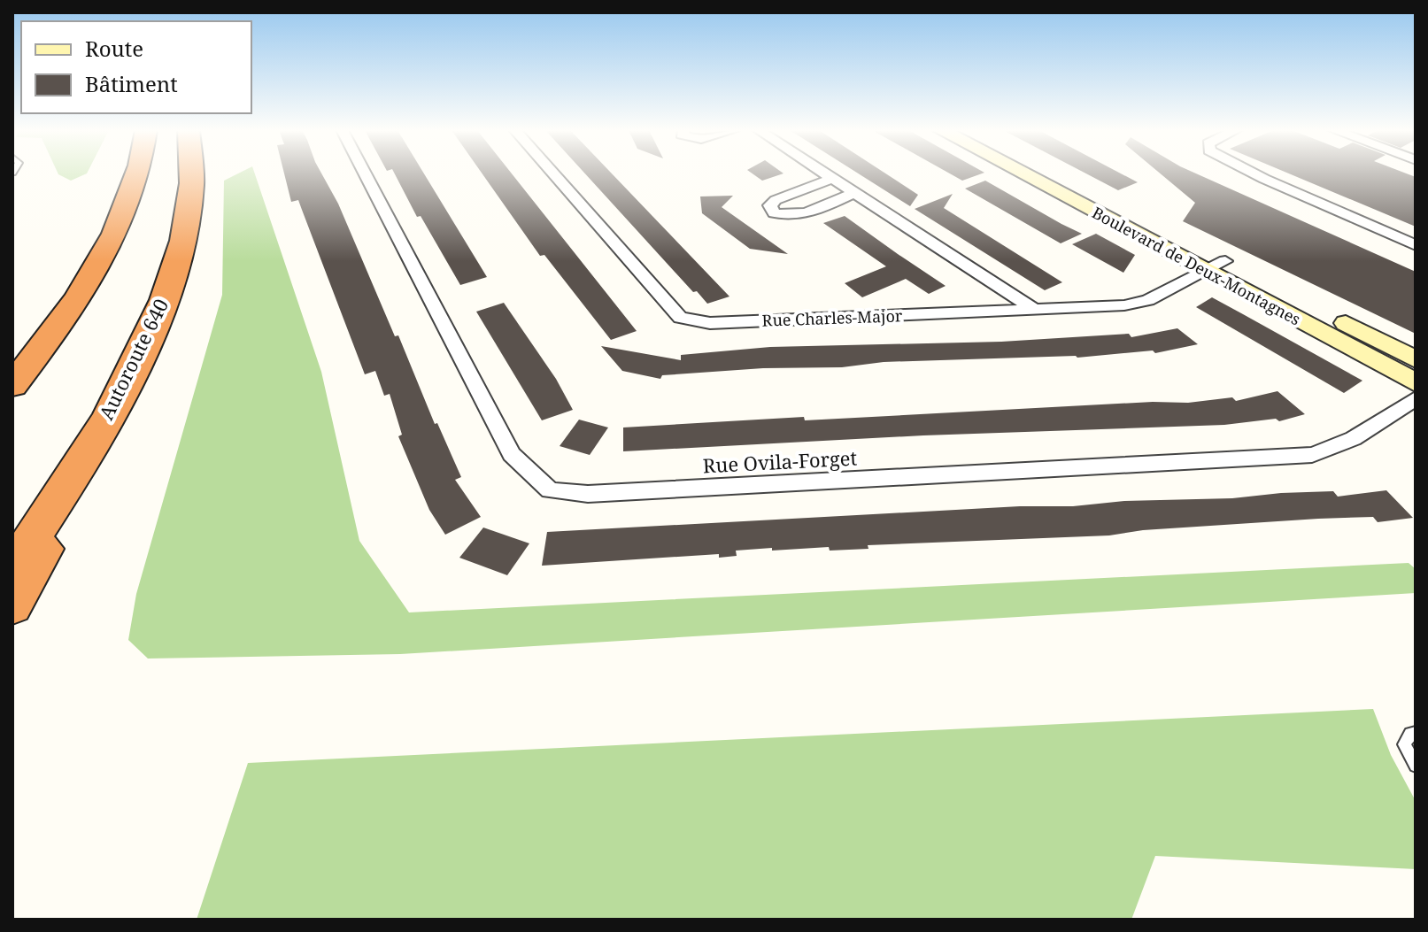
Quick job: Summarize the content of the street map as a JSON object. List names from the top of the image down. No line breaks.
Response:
{"streets":{"highway":["Autoroute 640"],"street":["Boulevard de Deux-Montagnes","Rue Charles-Major","Rue Ovila-Forget"]},"crossings":[["Boulevard de Deux-Montagnes","Rue Charles-Major"]],"legend":["Route","Bâtiment"]}
